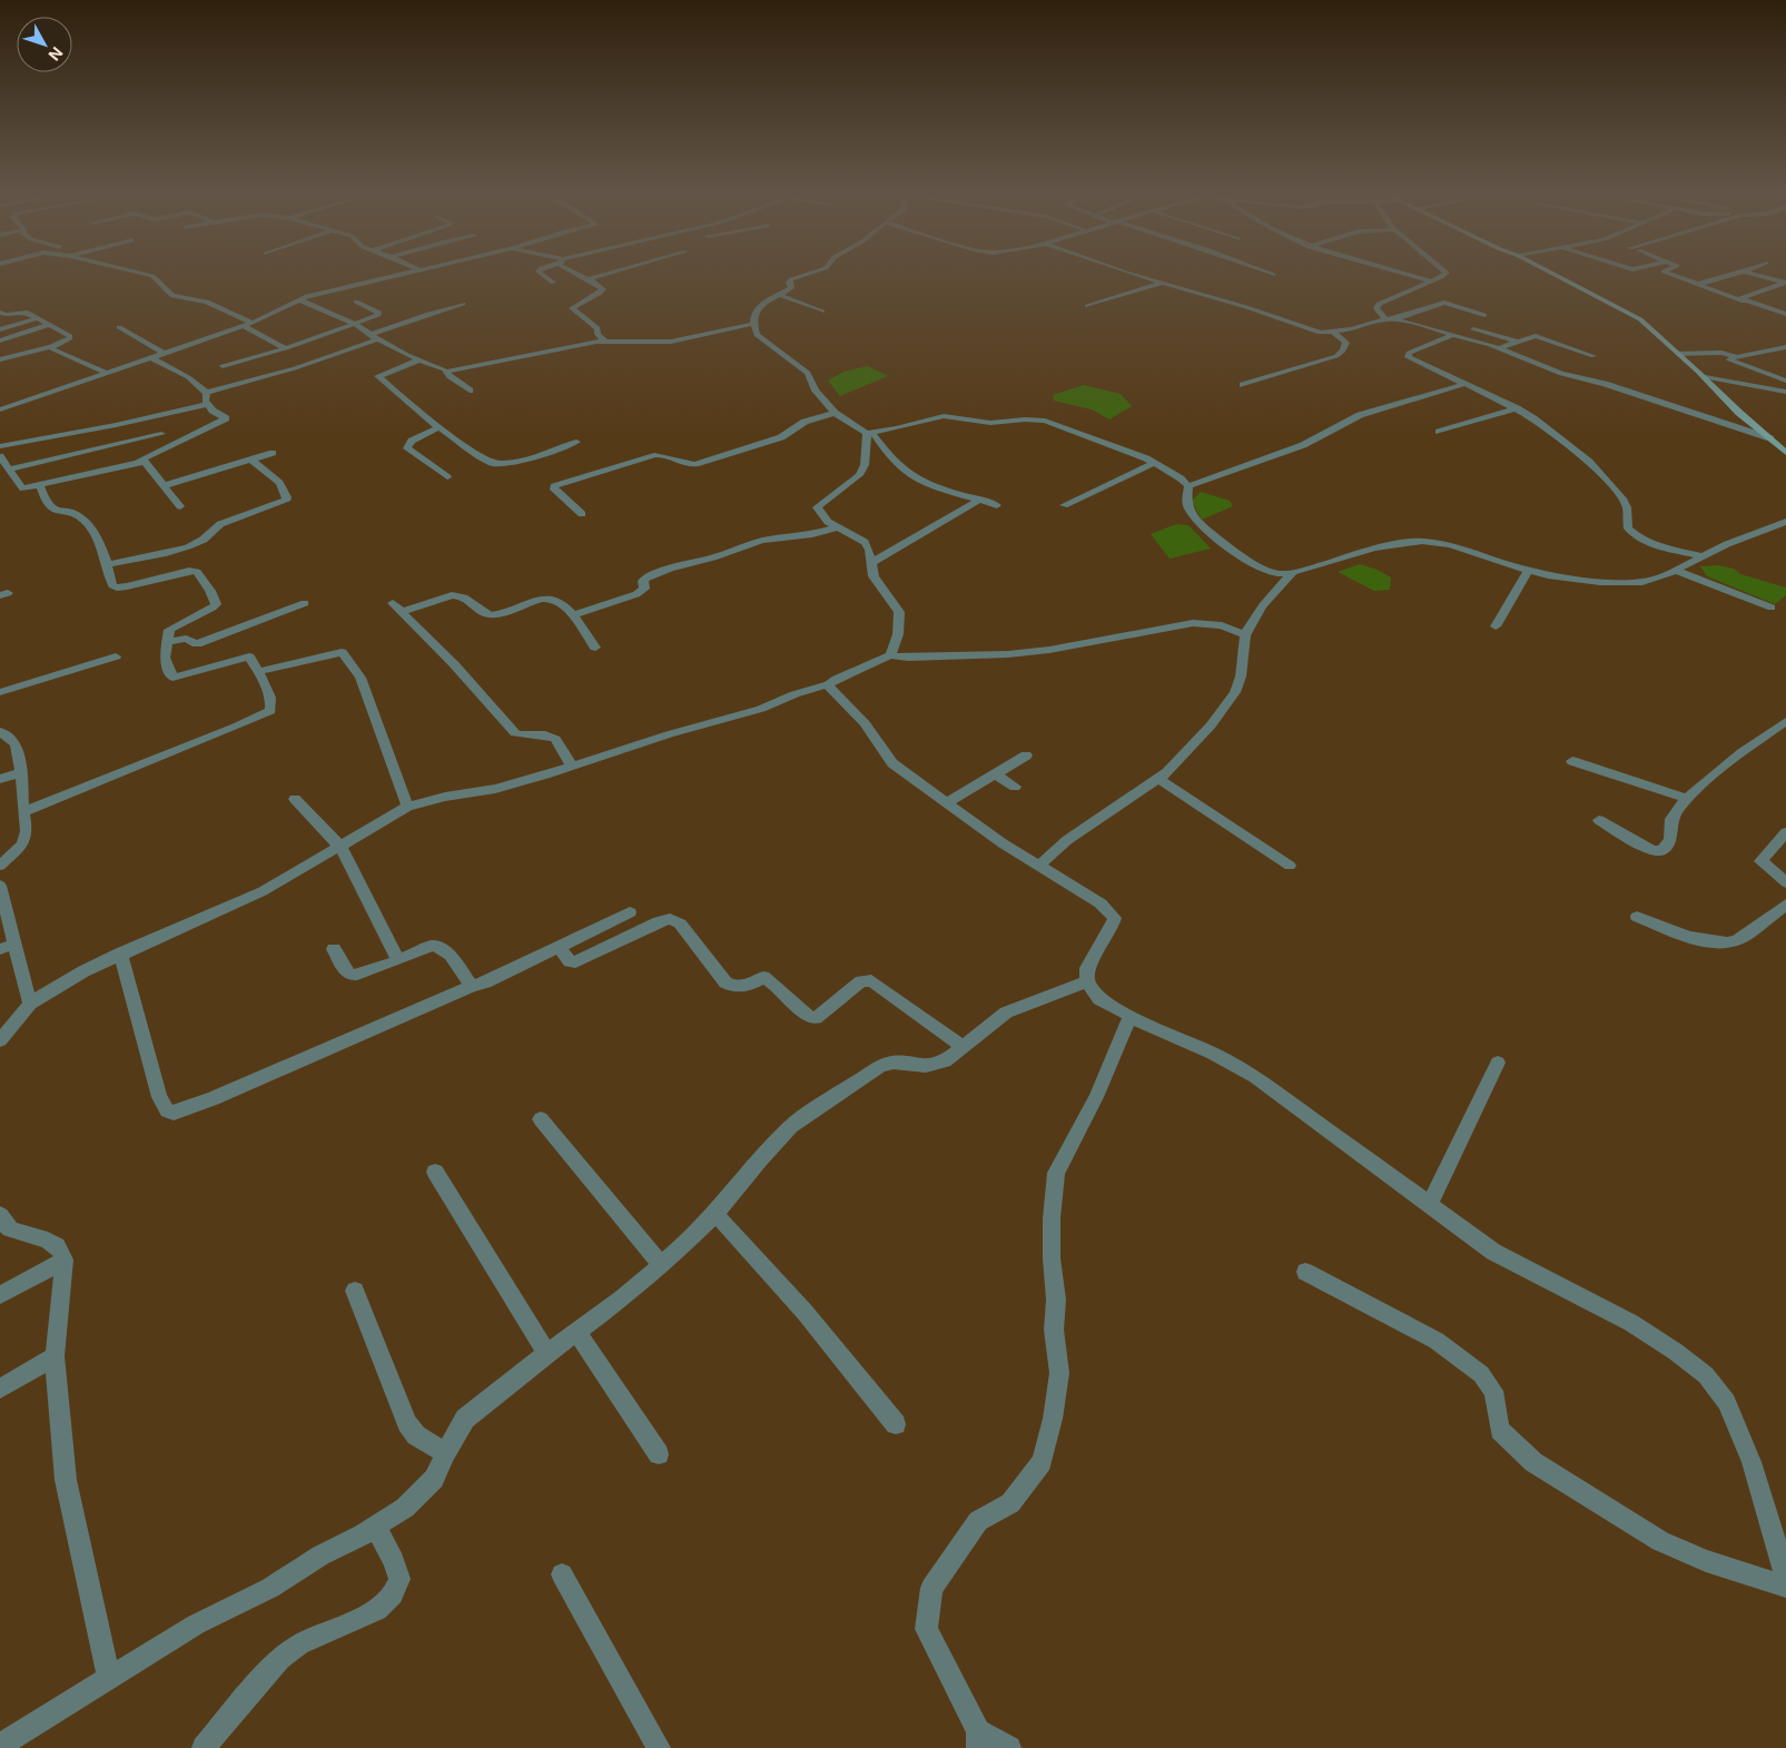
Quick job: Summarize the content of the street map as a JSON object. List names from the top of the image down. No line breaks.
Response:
{"north":"bottom right"}
